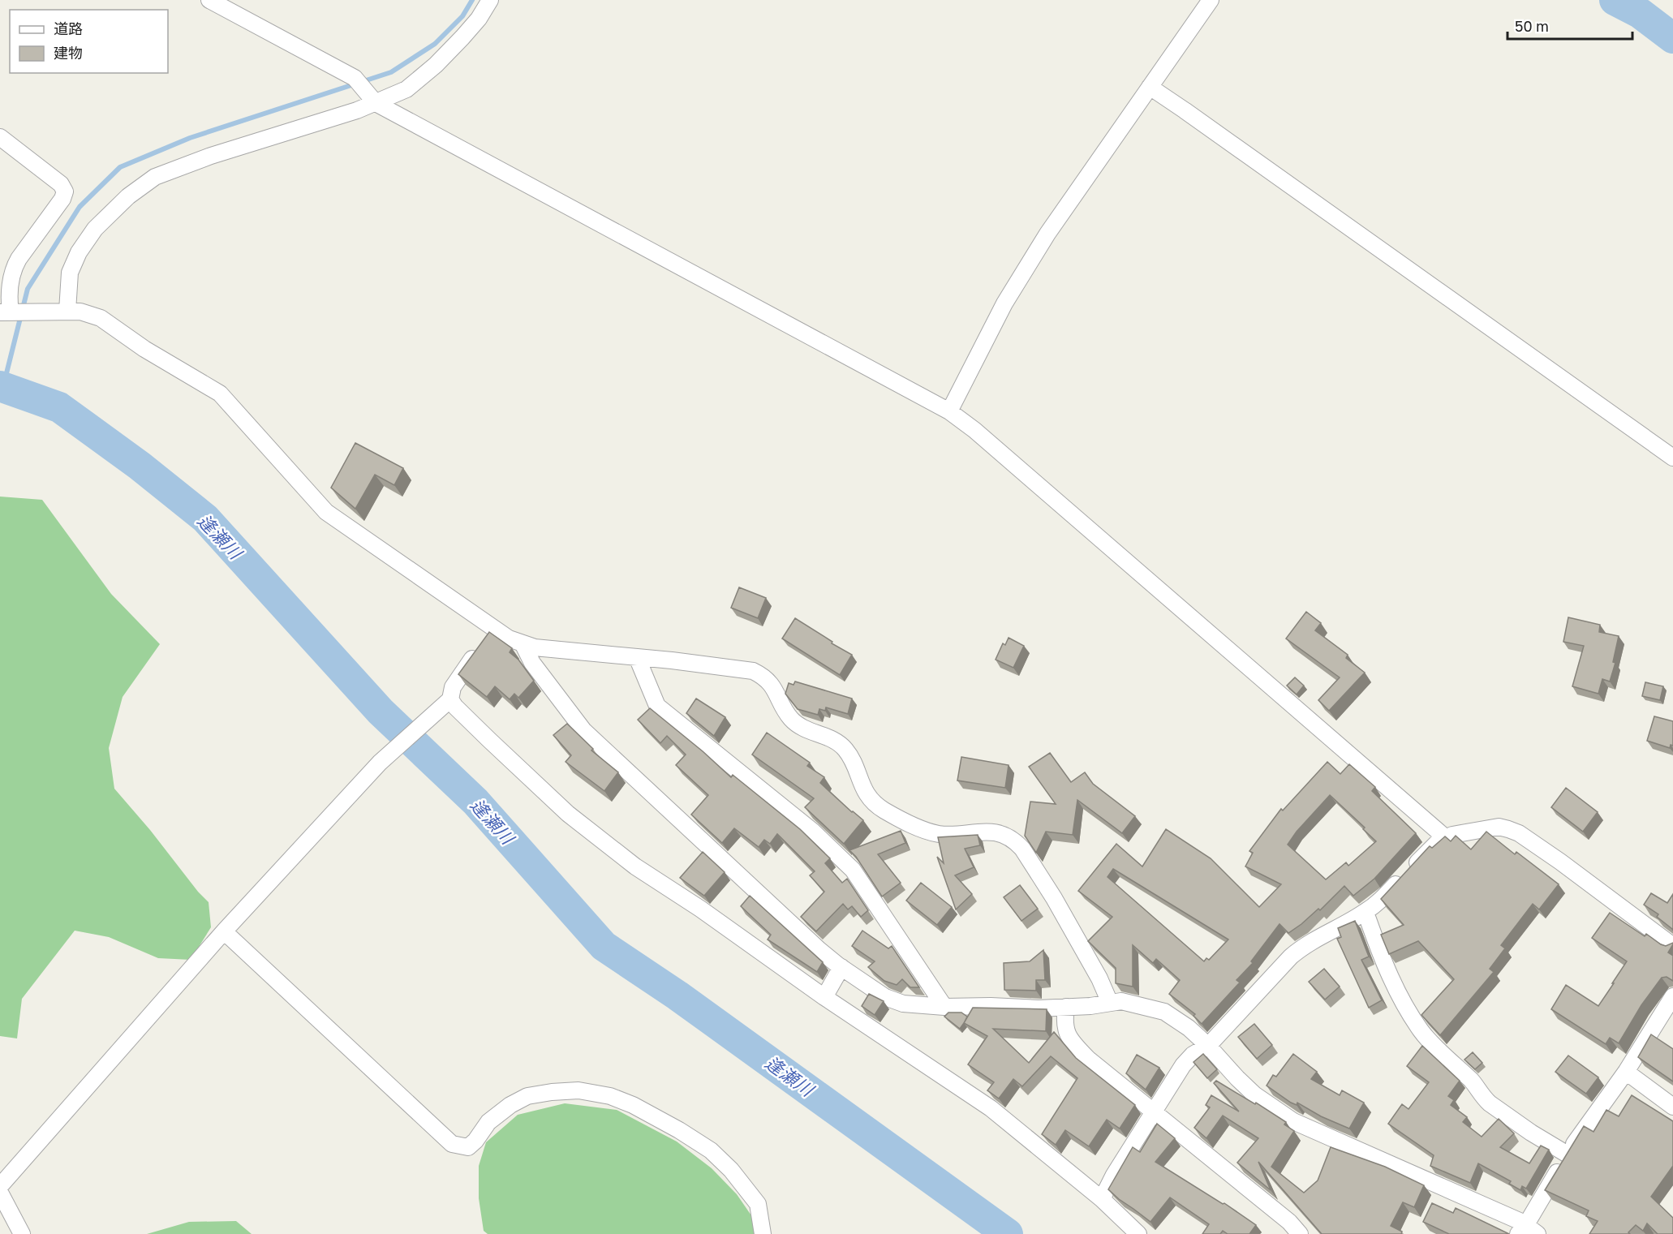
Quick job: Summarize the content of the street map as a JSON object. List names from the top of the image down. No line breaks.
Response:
{"water":["逢瀬川"],"legend":["道路","建物"],"scale_bar":"50 m"}
